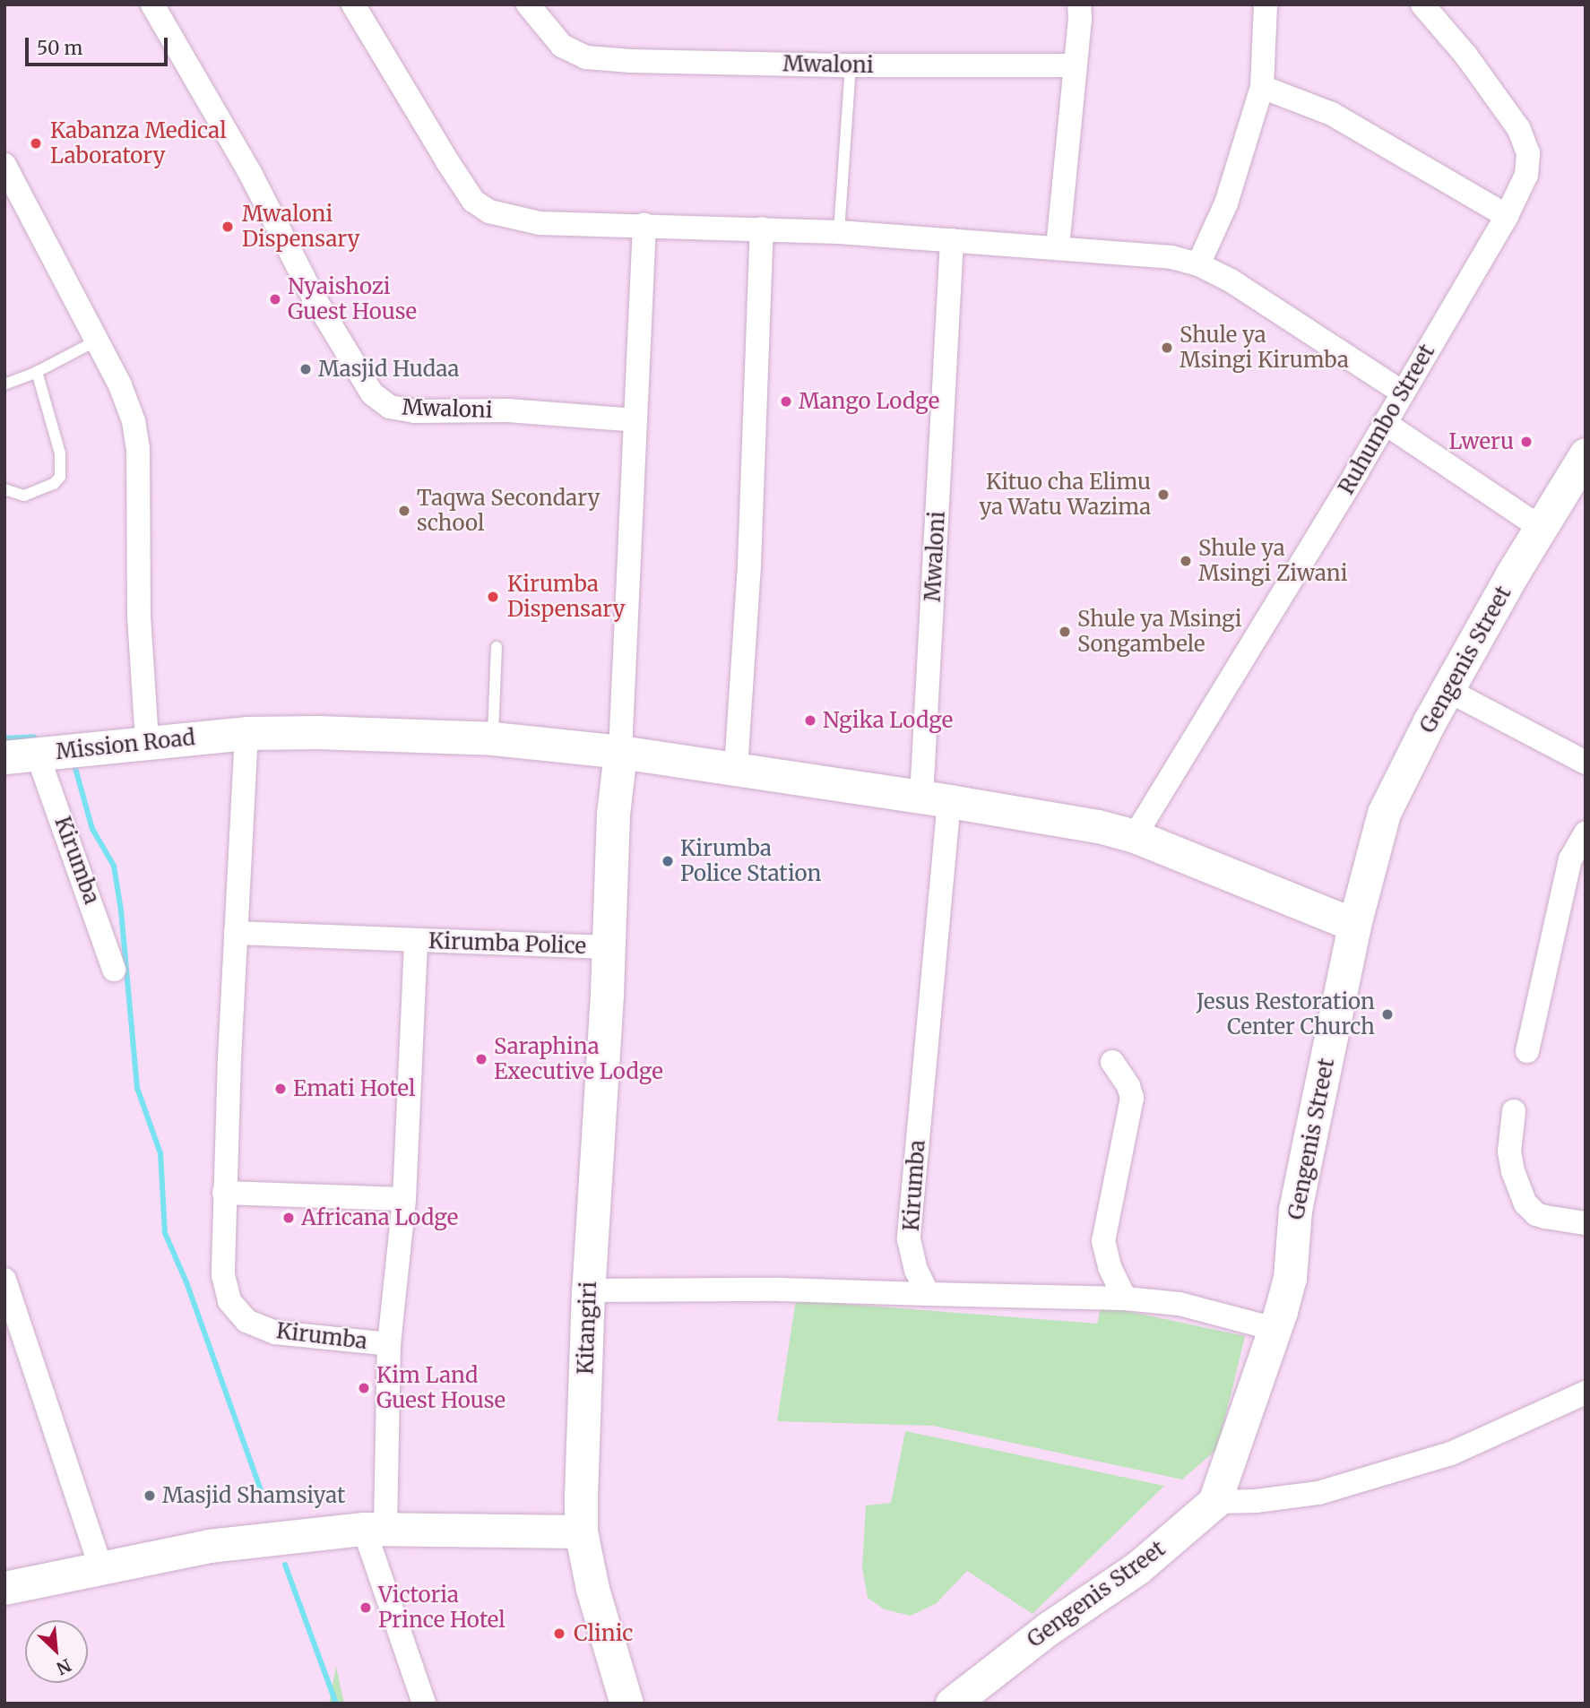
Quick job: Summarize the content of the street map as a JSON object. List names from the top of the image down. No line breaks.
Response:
{"streets":{"street":["Mwaloni","Ruhumbo Street","Gengenis Street","Mission Road","Kirumba","Kirumba Police","Kitangiri"]},"crossings":[["Mwaloni","Kirumba"],["Mission Road","Kirumba"],["Kirumba","Kirumba Police"],["Kirumba Police","Kitangiri"]],"places":["Kabanza Medical Laboratory","Mwaloni Dispensary","Nyaishozi Guest House","Shule ya Msingi Kirumba","Masjid Hudaa","Mango Lodge","Lweru","Kituo cha Elimu ya Watu Wazima","Taqwa Secondary school","Shule ya Msingi Ziwani","Kirumba Dispensary","Shule ya Msingi Songambele","Ngika Lodge","Kirumba Police Station","Jesus Restoration Center Church","Saraphina Executive Lodge","Emati Hotel","Africana Lodge","Kim Land Guest House","Masjid Shamsiyat","Victoria Prince Hotel","Clinic"],"scale_bar":"50 m","north":"bottom right"}
